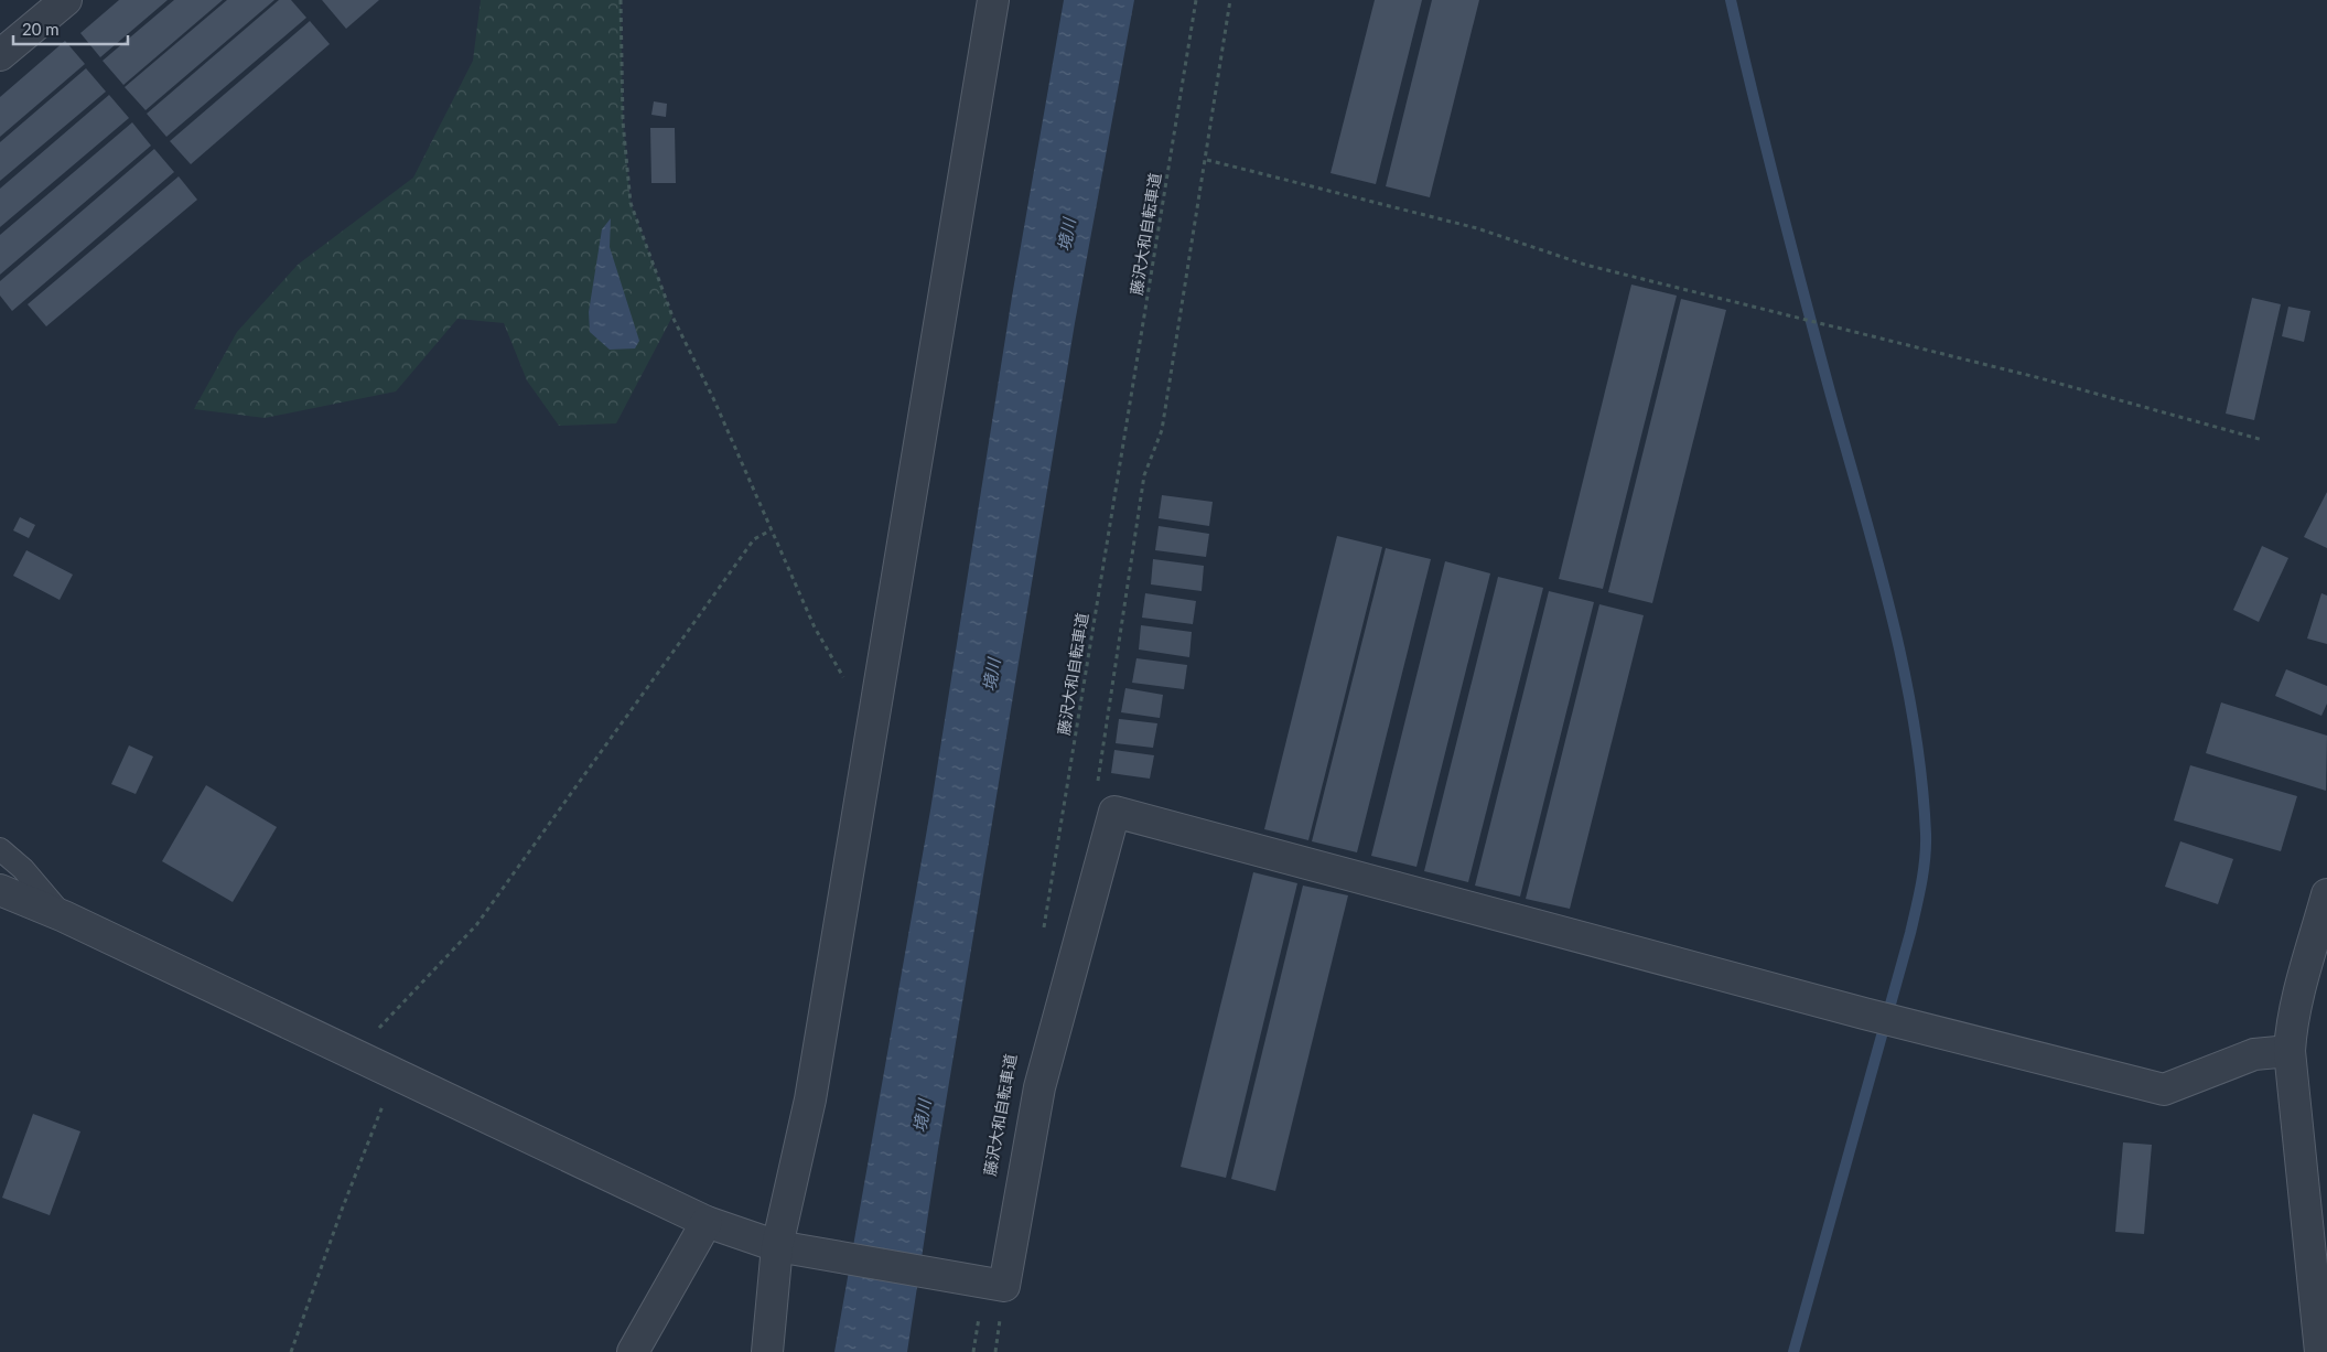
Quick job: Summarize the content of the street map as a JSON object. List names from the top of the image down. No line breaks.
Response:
{"streets":{"path":["藤沢大和自転車道"]},"water":["境川"],"scale_bar":"20 m"}
